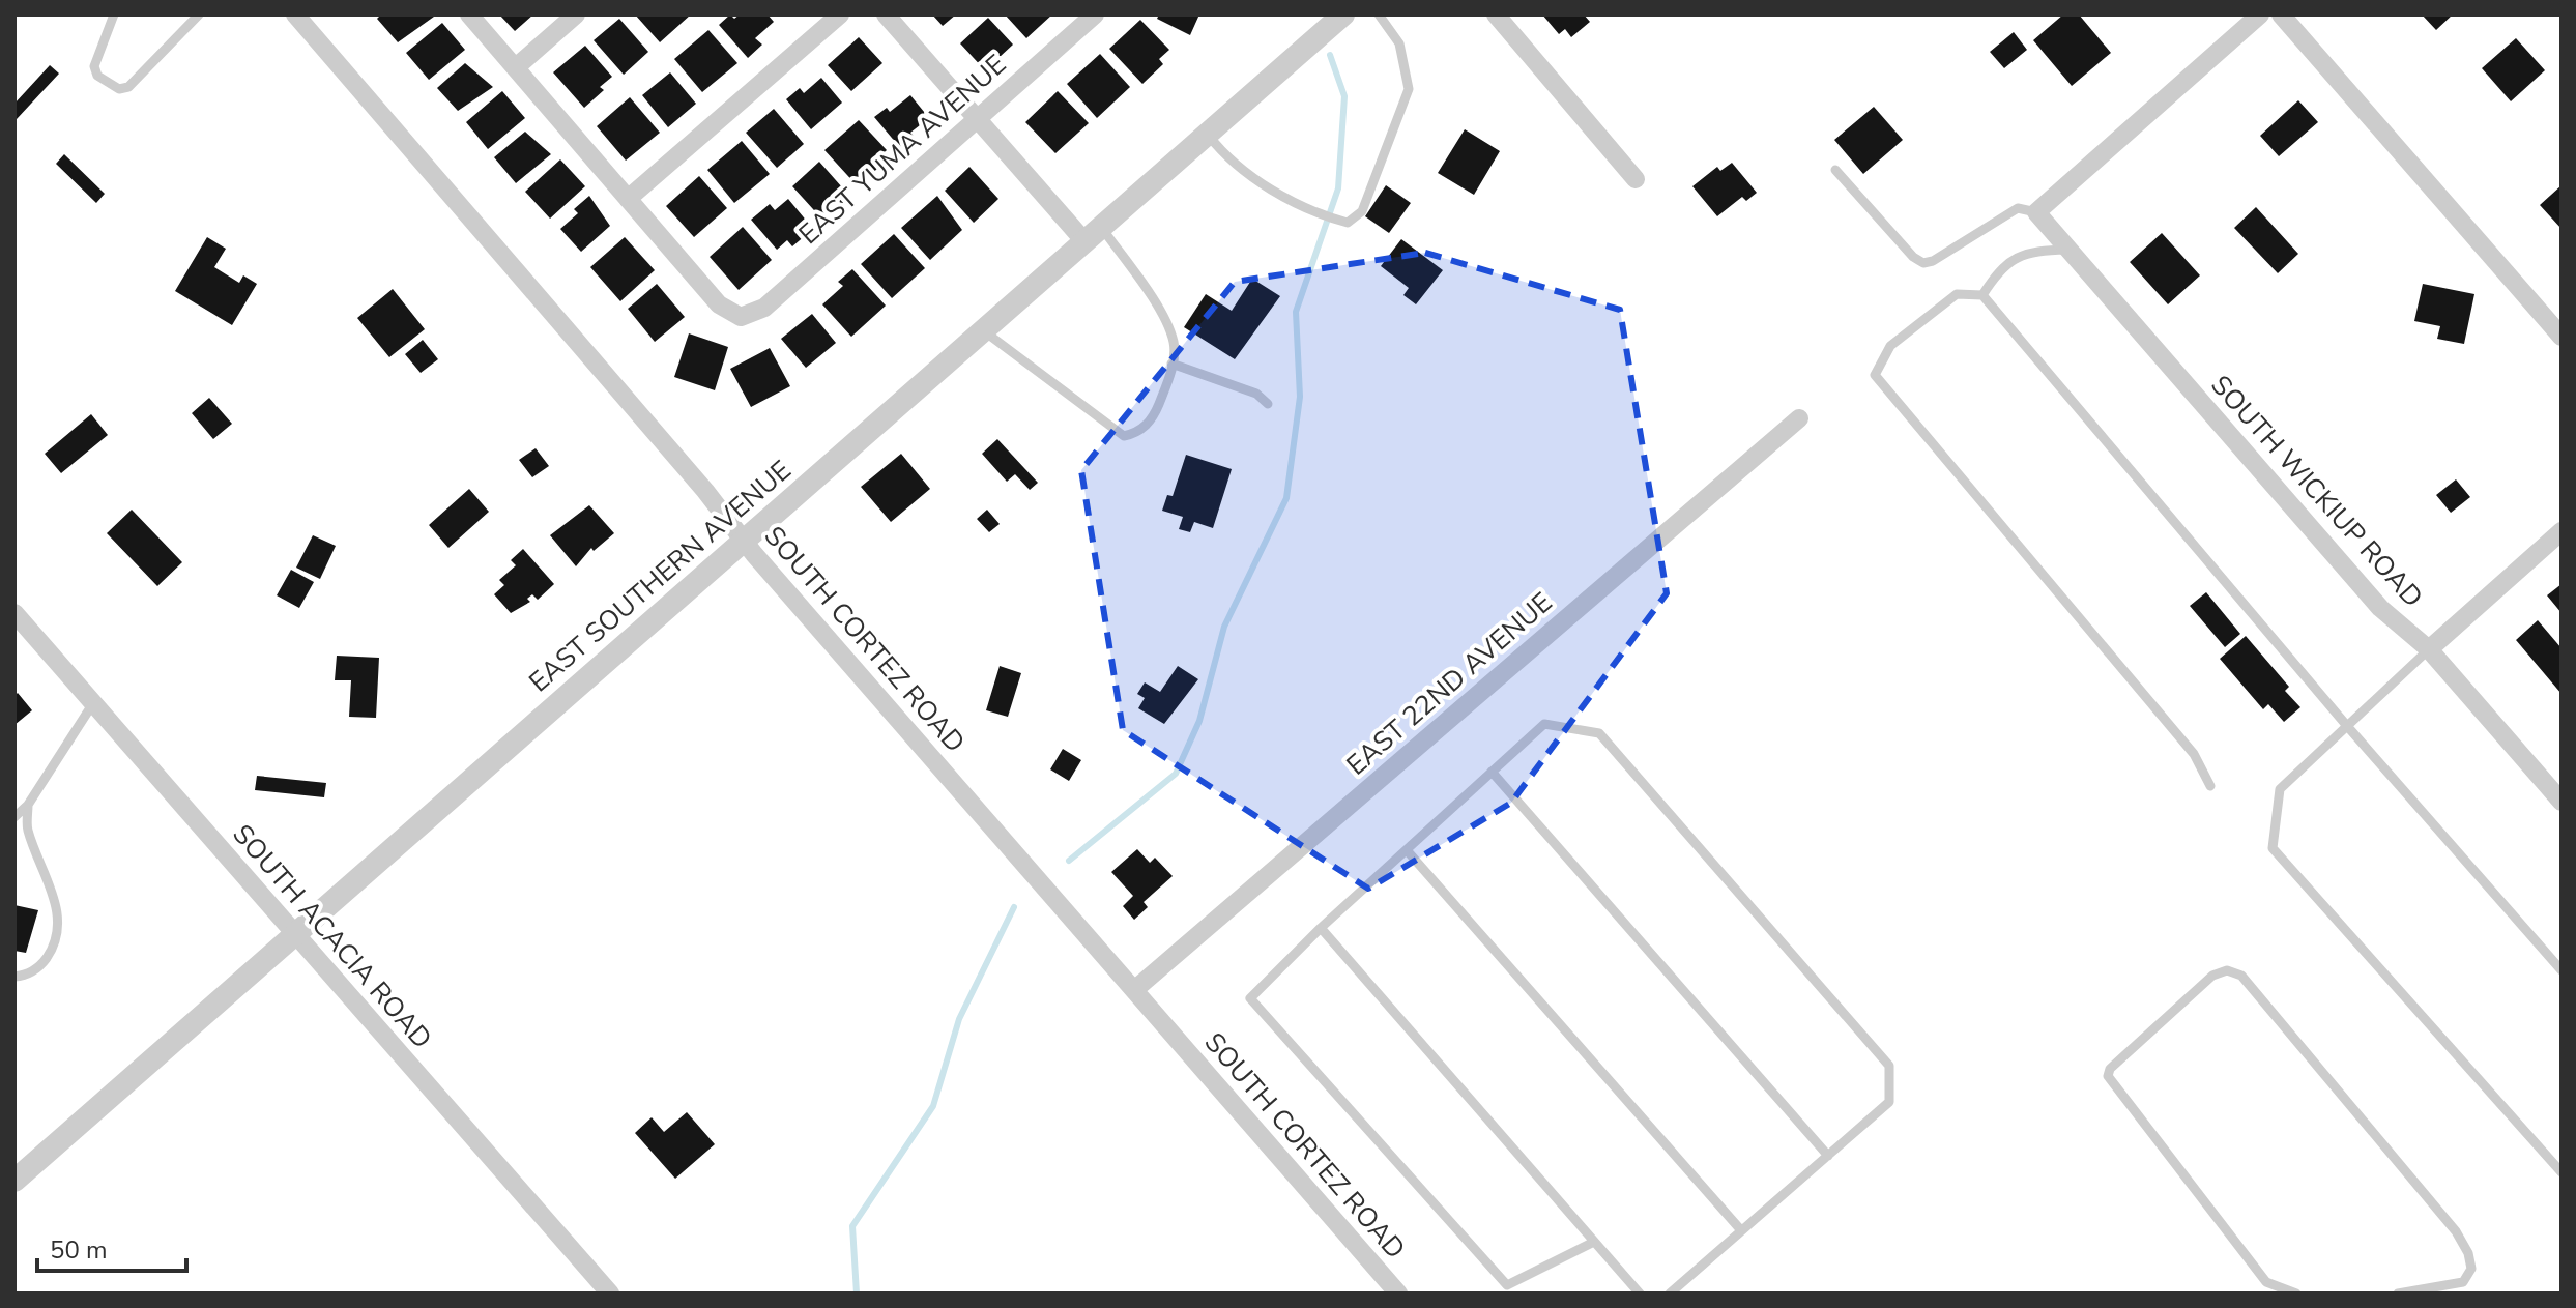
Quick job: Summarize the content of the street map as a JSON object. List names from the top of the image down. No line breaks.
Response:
{"streets":{"street":["EAST YUMA AVENUE","SOUTH WICKIUP ROAD","EAST SOUTHERN AVENUE","SOUTH CORTEZ ROAD","EAST 22ND AVENUE","SOUTH ACACIA ROAD"]},"crossings":[["EAST SOUTHERN AVENUE","SOUTH CORTEZ ROAD"],["EAST SOUTHERN AVENUE","SOUTH ACACIA ROAD"],["SOUTH CORTEZ ROAD","EAST 22ND AVENUE"]],"scale_bar":"50 m"}
